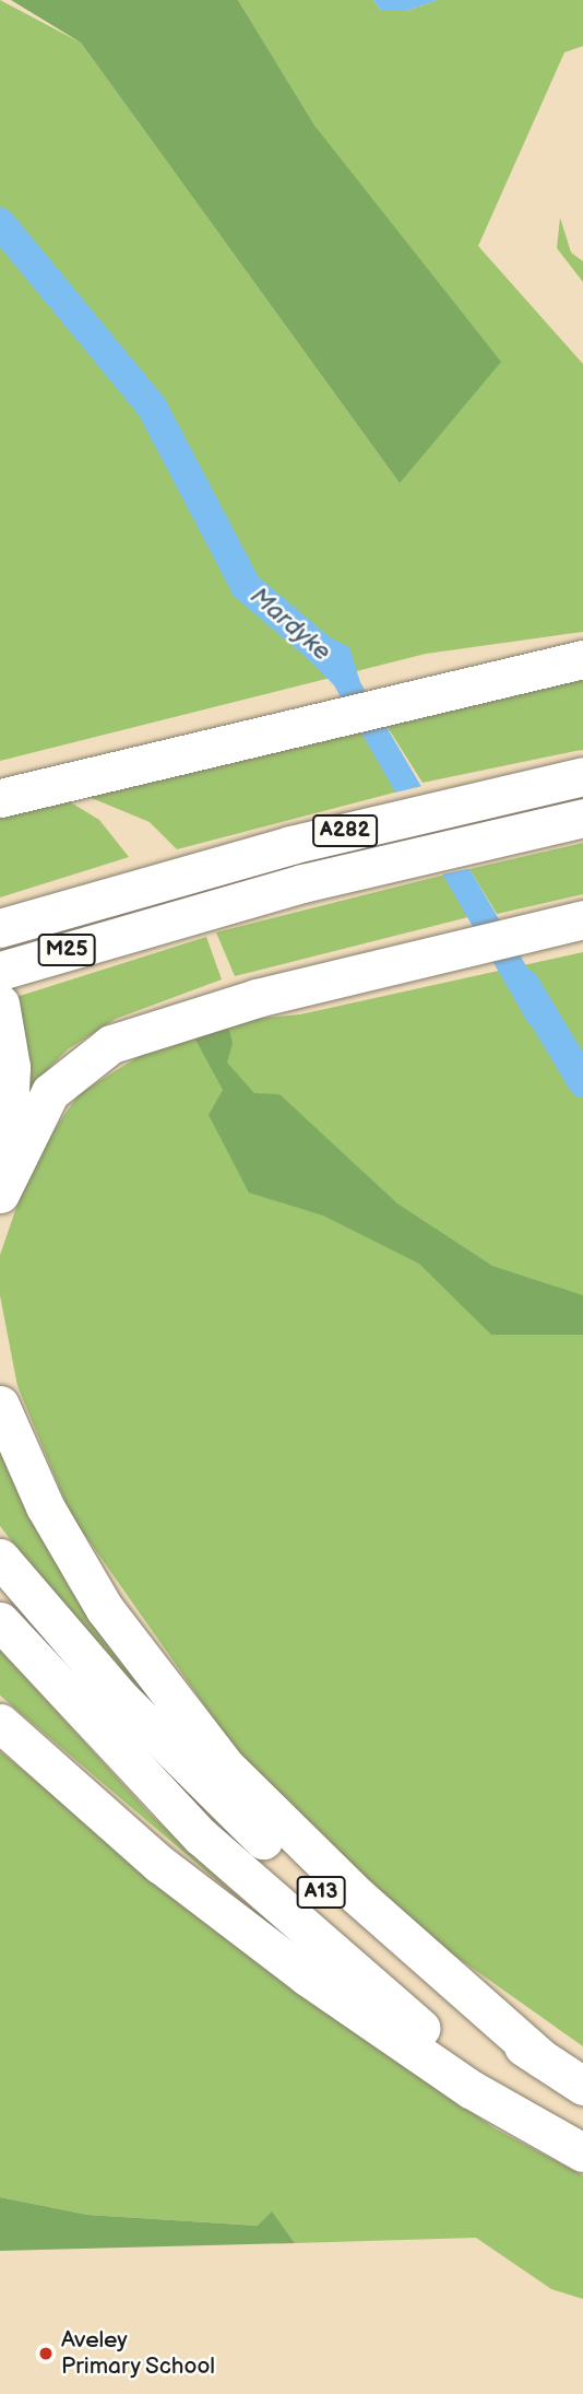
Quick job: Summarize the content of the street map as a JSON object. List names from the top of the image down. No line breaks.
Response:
{"streets":{"highway":["A282","M25","A13"]},"water":["Mardyke"],"places":["Aveley Primary School"]}
